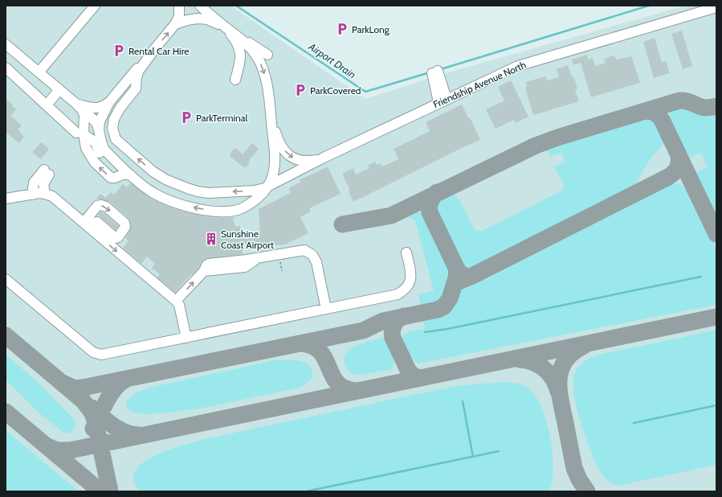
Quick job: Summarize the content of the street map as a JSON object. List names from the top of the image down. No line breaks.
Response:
{"streets":{"street":["Friendship Avenue North"]},"water":["Airport Drain"],"places":{"parking":["ParkLong","Rental Car Hire","ParkCovered","ParkTerminal"],"building":["Sunshine Coast Airport"]}}
